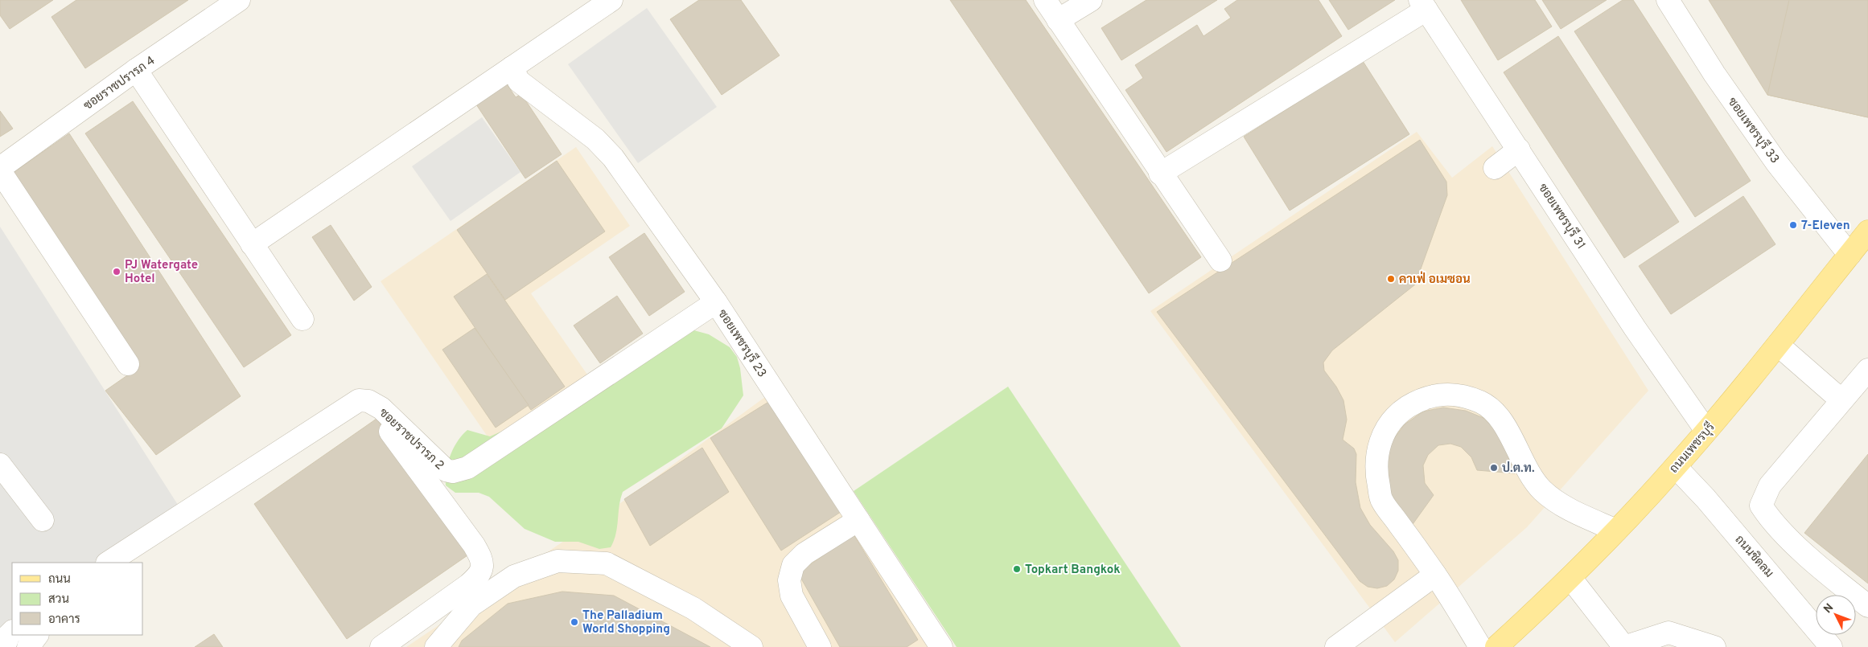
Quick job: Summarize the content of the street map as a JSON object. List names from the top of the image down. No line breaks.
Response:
{"streets":{"main road":["ถนนเพชรบุรี"],"street":["ซอยราชปรารภ 4","ซอยเพชรบุรี 33","ซอยเพชรบุรี 31","ซอยเพชรบุรี 23","ซอยราชปรารภ 2","ถนนชิดลม"]},"crossings":[["ซอยเพชรบุรี 33","ถนนเพชรบุรี"],["ซอยเพชรบุรี 31","ถนนเพชรบุรี"],["ซอยเพชรบุรี 23","ซอยราชปรารภ 2"],["ถนนเพชรบุรี","ถนนชิดลม"]],"places":["7-Eleven","PJ Watergate Hotel","คาเฟ่ อเมซอน","ป.ต.ท.","Topkart Bangkok","The Palladium World Shopping"],"legend":["ถนน","สวน","อาคาร"],"north":"top left"}
